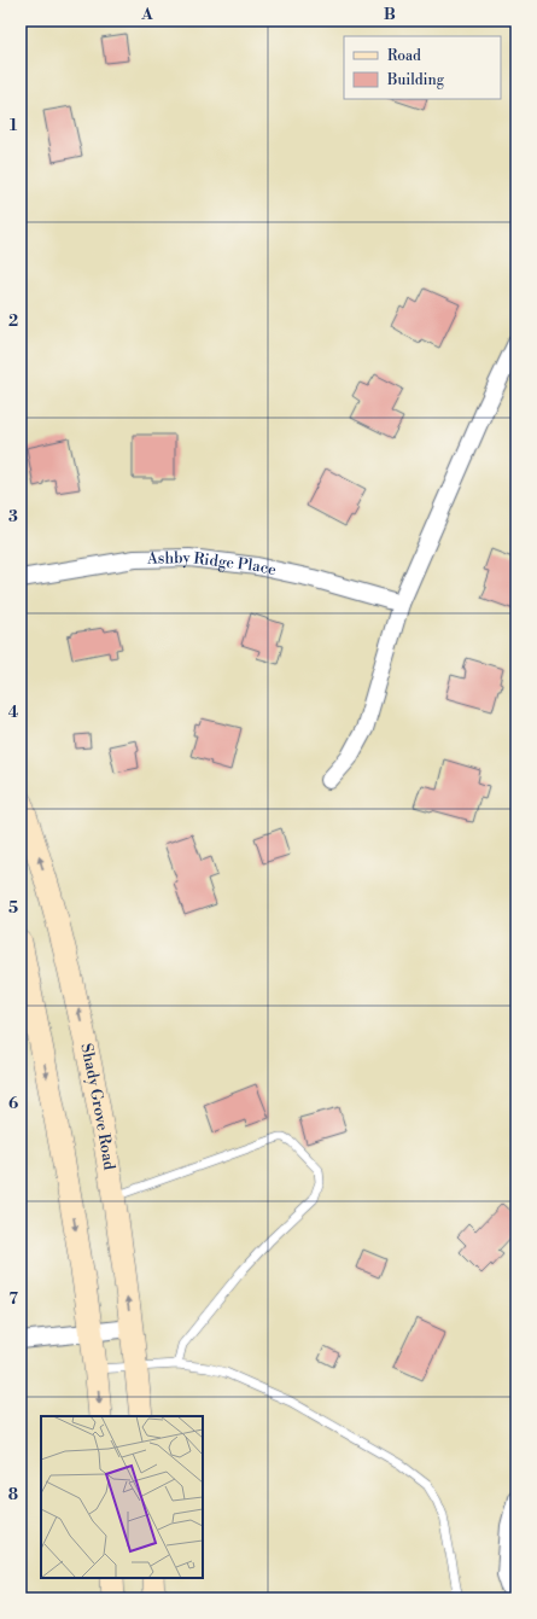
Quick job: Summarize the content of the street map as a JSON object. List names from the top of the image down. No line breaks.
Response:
{"streets":{"main road":["Shady Grove Road"],"street":["Ashby Ridge Place"]},"legend":["Road","Building"],"grid":{"columns":["A","B"],"rows":["1","2","3","4","5","6","7","8"]}}
